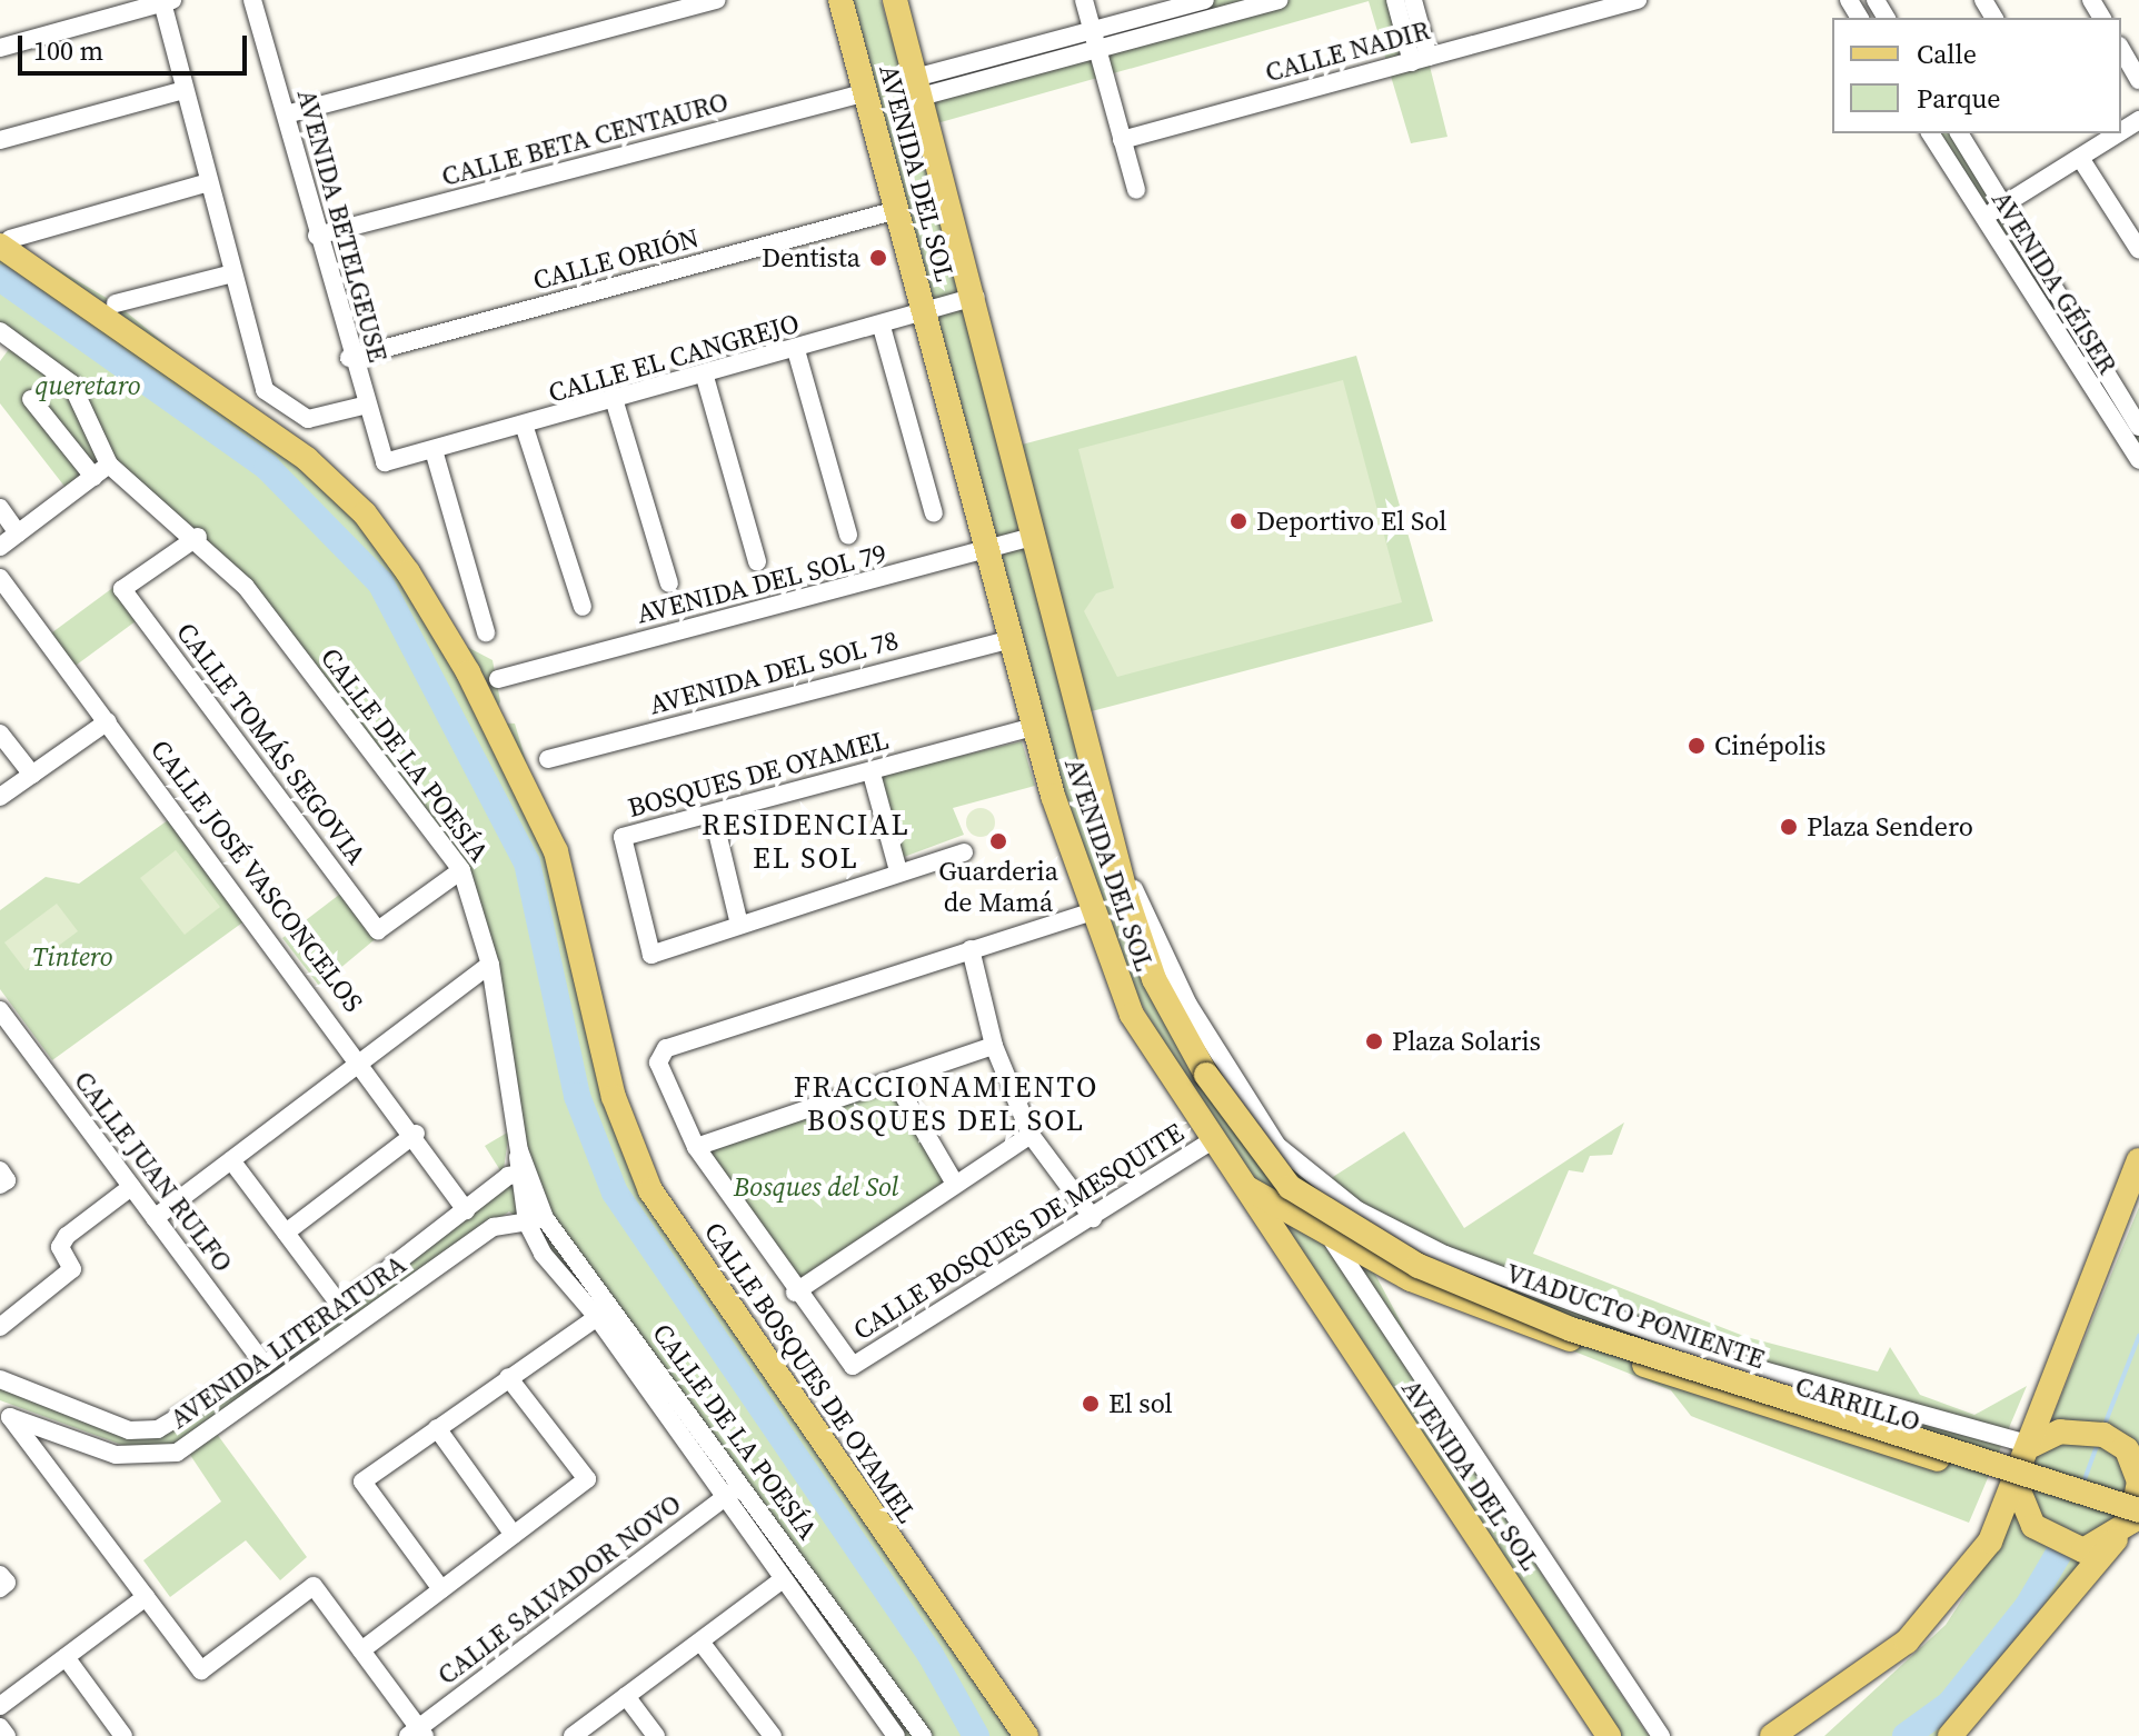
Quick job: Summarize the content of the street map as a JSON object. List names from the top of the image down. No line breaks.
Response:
{"streets":{"main road":["AVENIDA DEL SOL","VIADUCTO PONIENTE","CALLE BOSQUES DE OYAMEL","CARRILLO"],"street":["CALLE NADIR","CALLE BETA CENTAURO","AVENIDA BETELGEUSE","CALLE ORIÓN","AVENIDA GÉISER","CALLE EL CANGREJO","AVENIDA DEL SOL 79","AVENIDA DEL SOL 78","CALLE TOMÁS SEGOVIA","CALLE DE LA POESÍA","BOSQUES DE OYAMEL","CALLE JOSÉ VASCONCELOS","CALLE JUAN RULFO","CALLE BOSQUES DE MESQUITE","AVENIDA LITERATURA","CALLE SALVADOR NOVO"]},"crossings":[["CALLE BETA CENTAURO","AVENIDA DEL SOL"],["CALLE BETA CENTAURO","AVENIDA BETELGEUSE"],["AVENIDA DEL SOL","CALLE ORIÓN"],["AVENIDA DEL SOL","CALLE EL CANGREJO"],["AVENIDA DEL SOL","AVENIDA DEL SOL 79"],["AVENIDA DEL SOL","AVENIDA DEL SOL 78"],["AVENIDA DEL SOL","BOSQUES DE OYAMEL"],["AVENIDA DEL SOL","CALLE BOSQUES DE MESQUITE"],["AVENIDA DEL SOL","VIADUCTO PONIENTE"],["AVENIDA DEL SOL","CARRILLO"],["AVENIDA BETELGEUSE","CALLE ORIÓN"],["AVENIDA BETELGEUSE","CALLE EL CANGREJO"],["CALLE TOMÁS SEGOVIA","CALLE DE LA POESÍA"],["CALLE DE LA POESÍA","AVENIDA LITERATURA"],["CALLE DE LA POESÍA","CALLE SALVADOR NOVO"],["CALLE JOSÉ VASCONCELOS","AVENIDA LITERATURA"],["CALLE JUAN RULFO","AVENIDA LITERATURA"]],"districts":["RESIDENCIAL EL SOL","FRACCIONAMIENTO BOSQUES DEL SOL"],"parks":["queretaro","Tintero","Bosques del Sol"],"places":["Dentista","Deportivo El Sol","Cinépolis","Plaza Sendero","Guarderia de Mamá","Plaza Solaris","El sol"],"legend":["Calle","Parque"],"scale_bar":"100 m"}
